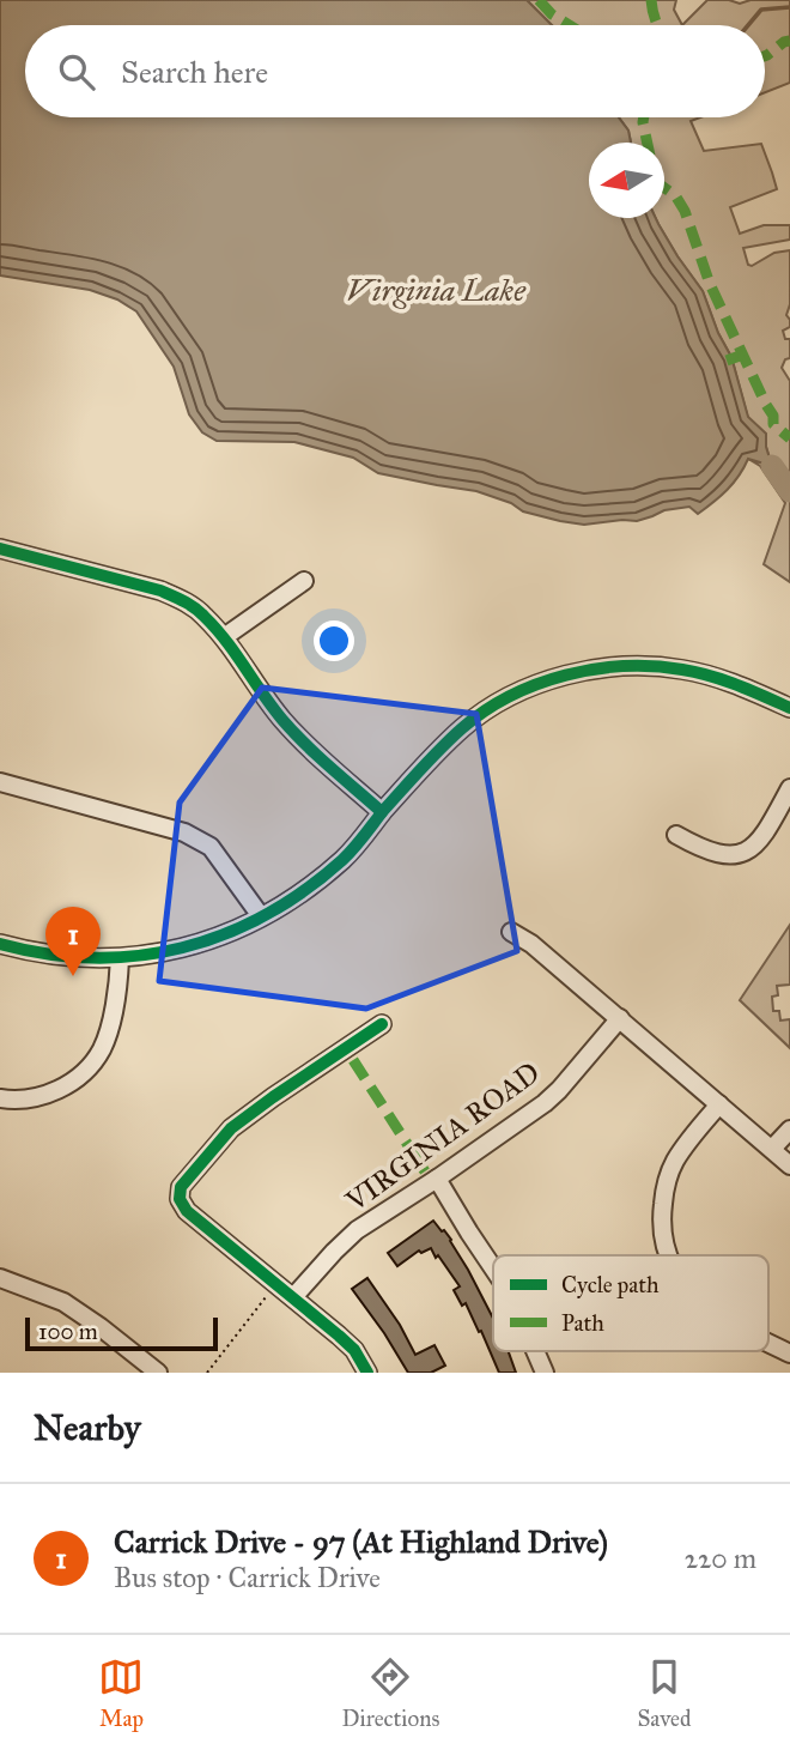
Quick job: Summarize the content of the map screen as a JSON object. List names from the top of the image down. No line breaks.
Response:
{"streets":{"street":["VIRGINIA ROAD"]},"water":["Virginia Lake"],"legend":["Cycle path","Path"],"scale_bar":"100 m","north":"left","page":{"search":"Search here","pins":"1","scale":"100 m","heading":"Nearby","list":[{"mark":"1","name":"Carrick Drive - 97 (At Highland Drive)","note":"Bus stop · Carrick Drive","value":"220 m"}],"nav":["Map","Directions","Saved"]}}
